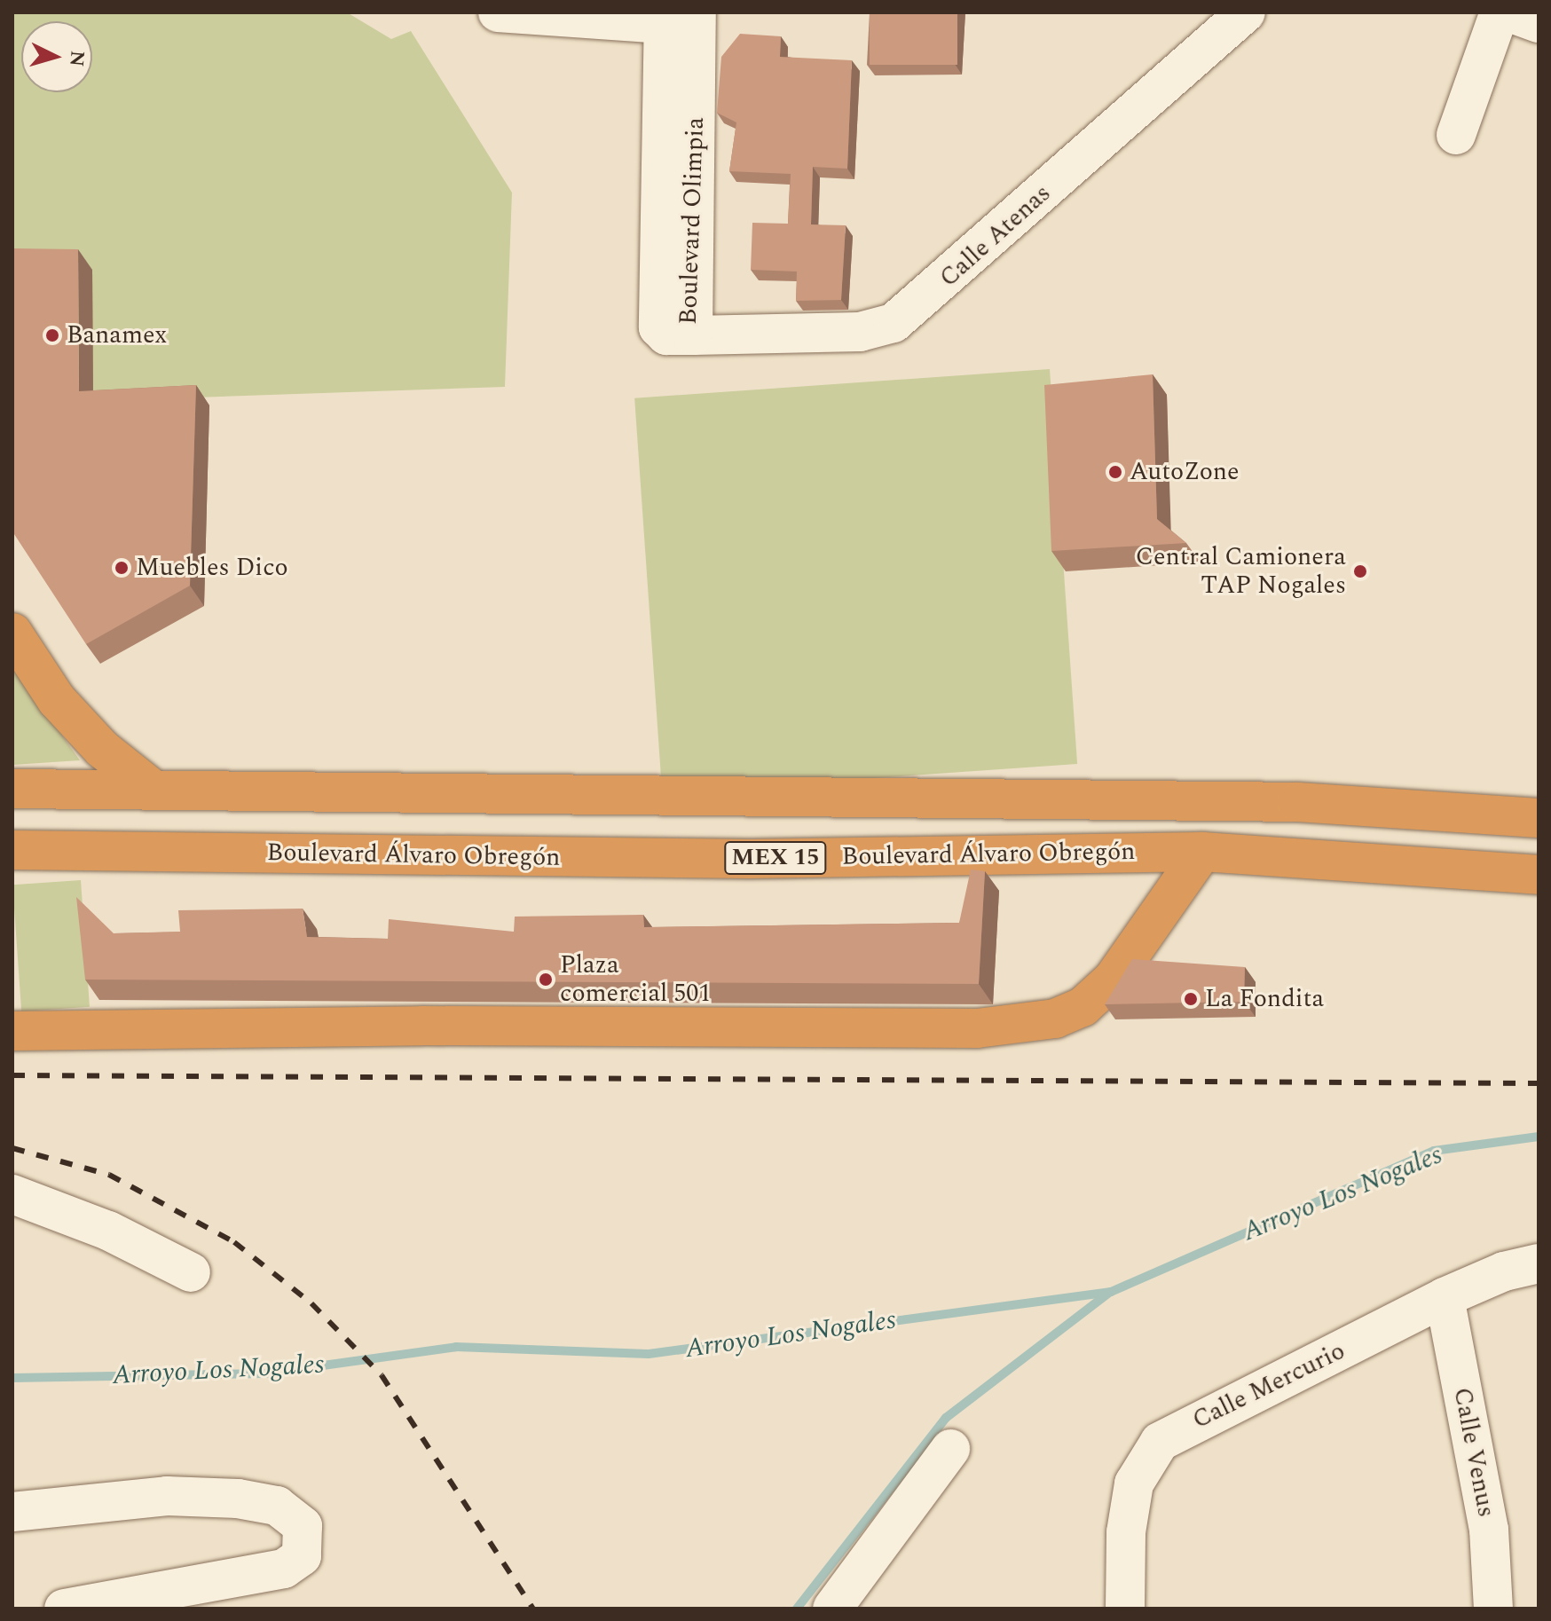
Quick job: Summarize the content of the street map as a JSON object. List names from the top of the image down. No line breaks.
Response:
{"streets":{"highway":["Boulevard Álvaro Obregón","MEX 15"],"street":["Boulevard Olimpia","Calle Atenas","Calle Mercurio","Calle Venus"]},"crossings":[["Boulevard Olimpia","Calle Atenas"],["Calle Mercurio","Calle Venus"]],"water":["Arroyo Los Nogales"],"places":["Banamex","AutoZone","Muebles Dico","Central Camionera TAP Nogales","Plaza comercial 501","La Fondita"],"north":"right"}
